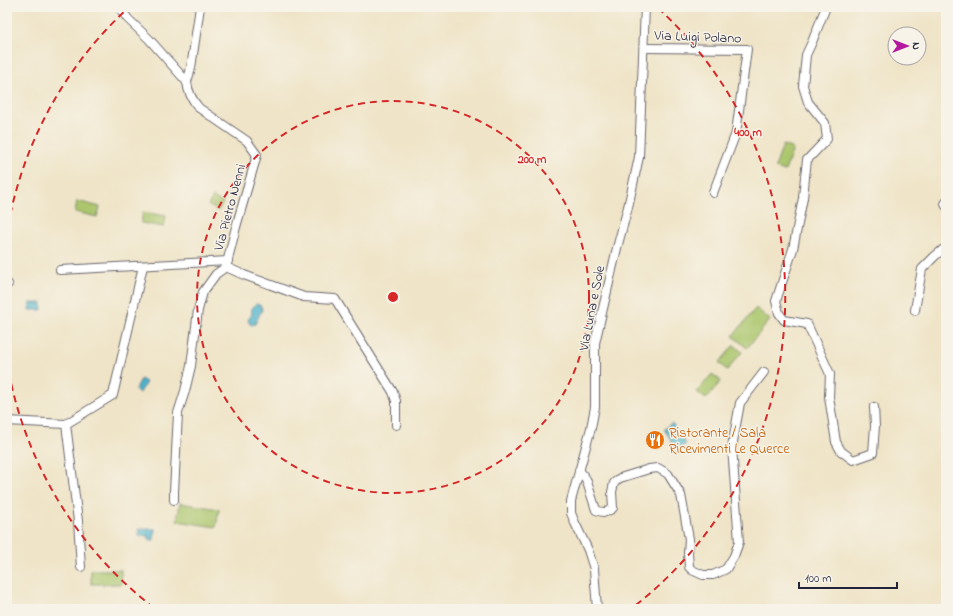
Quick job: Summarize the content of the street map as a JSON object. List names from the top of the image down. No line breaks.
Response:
{"streets":{"street":["Via Luigi Polano","Via Pietro Nenni","Via Luna e Sole"]},"crossings":[["Via Luigi Polano","Via Luna e Sole"]],"places":{"restaurant":["Ristorante / Sala Ricevimenti Le Querce"]},"scale_bar":"100 m","north":"right","rings":["400 m","200 m"]}
